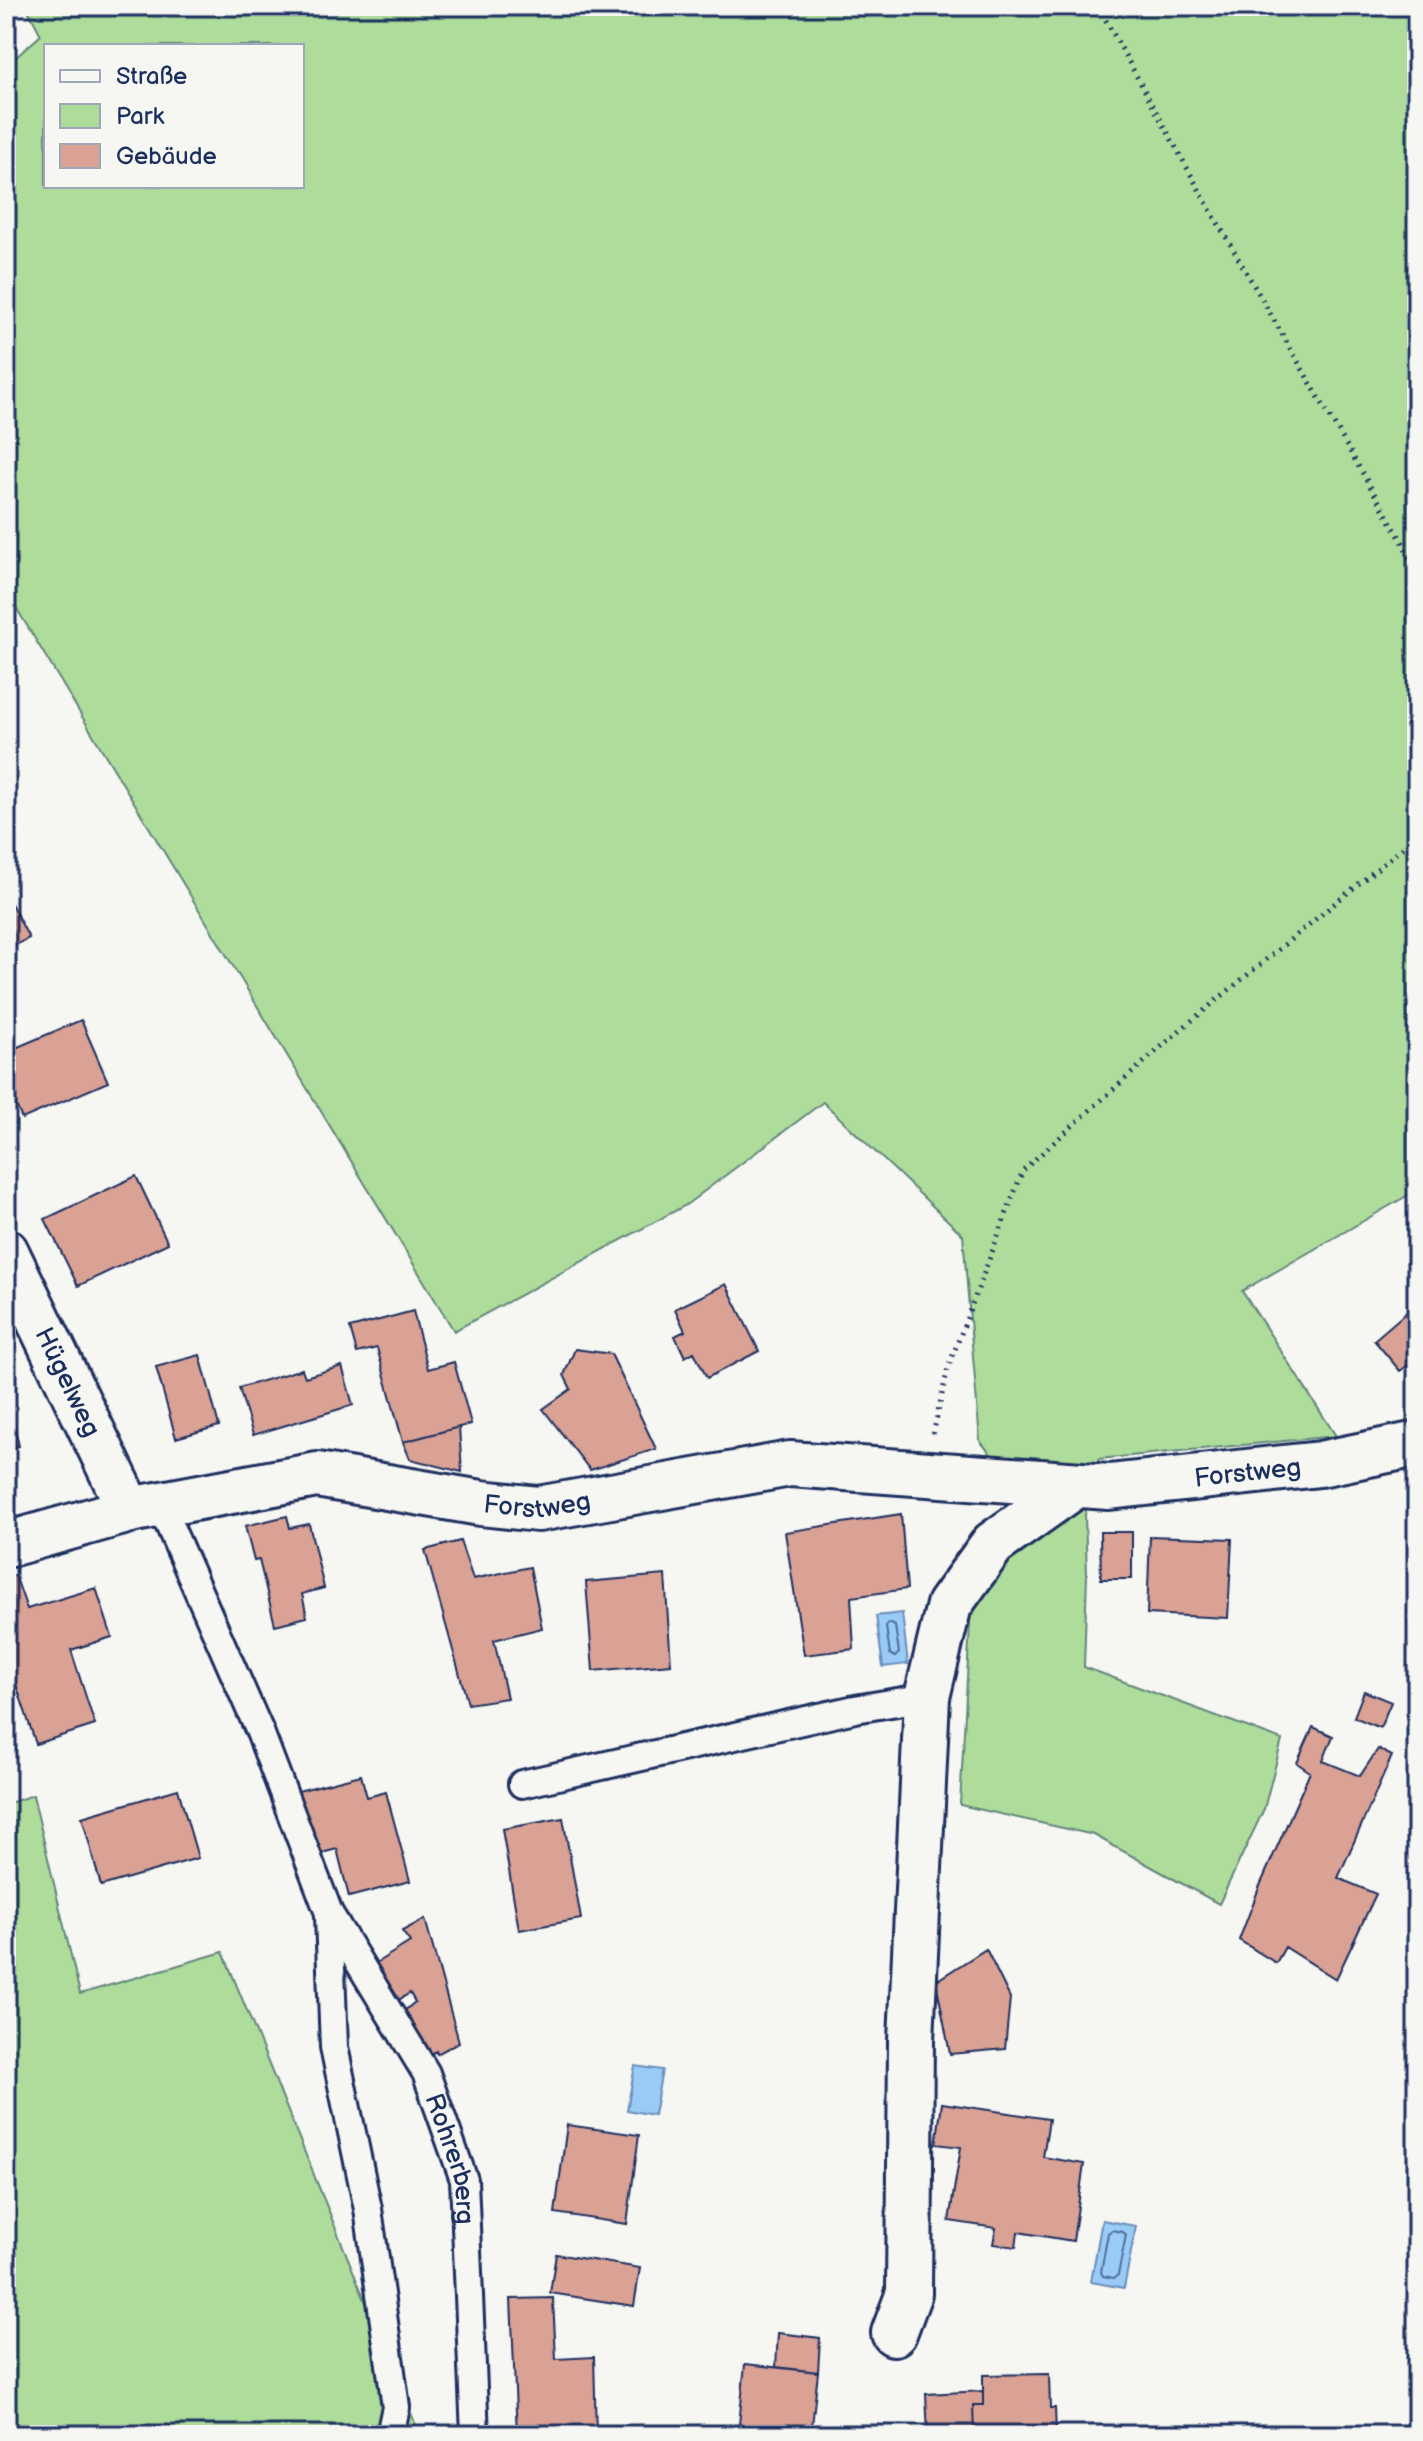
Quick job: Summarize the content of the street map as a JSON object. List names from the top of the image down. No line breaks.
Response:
{"streets":{"street":["Hügelweg","Forstweg"],"lane":["Rohrerberg"]},"crossings":[["Hügelweg","Forstweg"],["Hügelweg","Rohrerberg"],["Forstweg","Rohrerberg"]],"legend":["Straße","Park","Gebäude"]}
